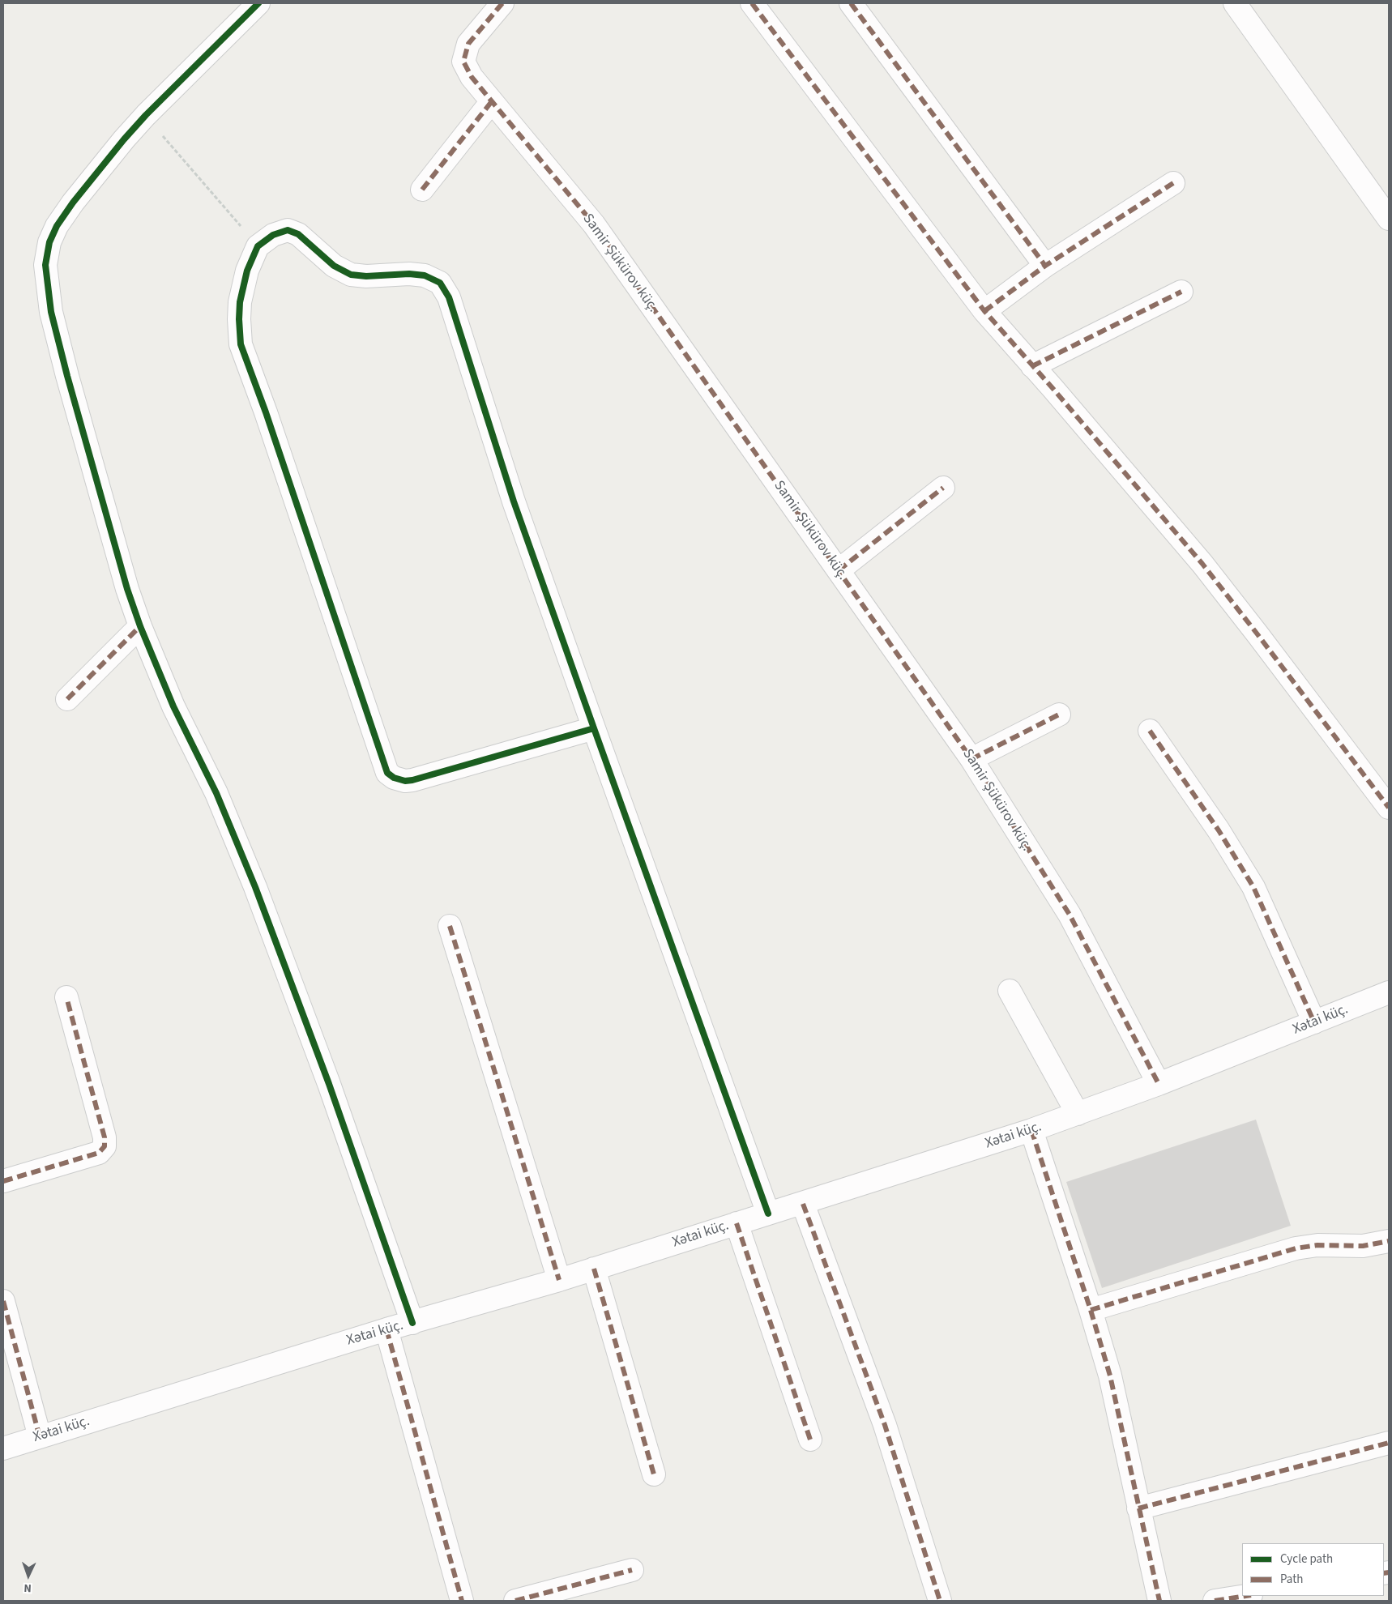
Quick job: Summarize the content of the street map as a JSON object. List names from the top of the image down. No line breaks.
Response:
{"streets":{"street":["Samir Şükürov küç.","Xətai küç."]},"crossings":[["Samir Şükürov küç.","Xətai küç."]],"legend":["Cycle path","Path"],"north":"bottom"}
